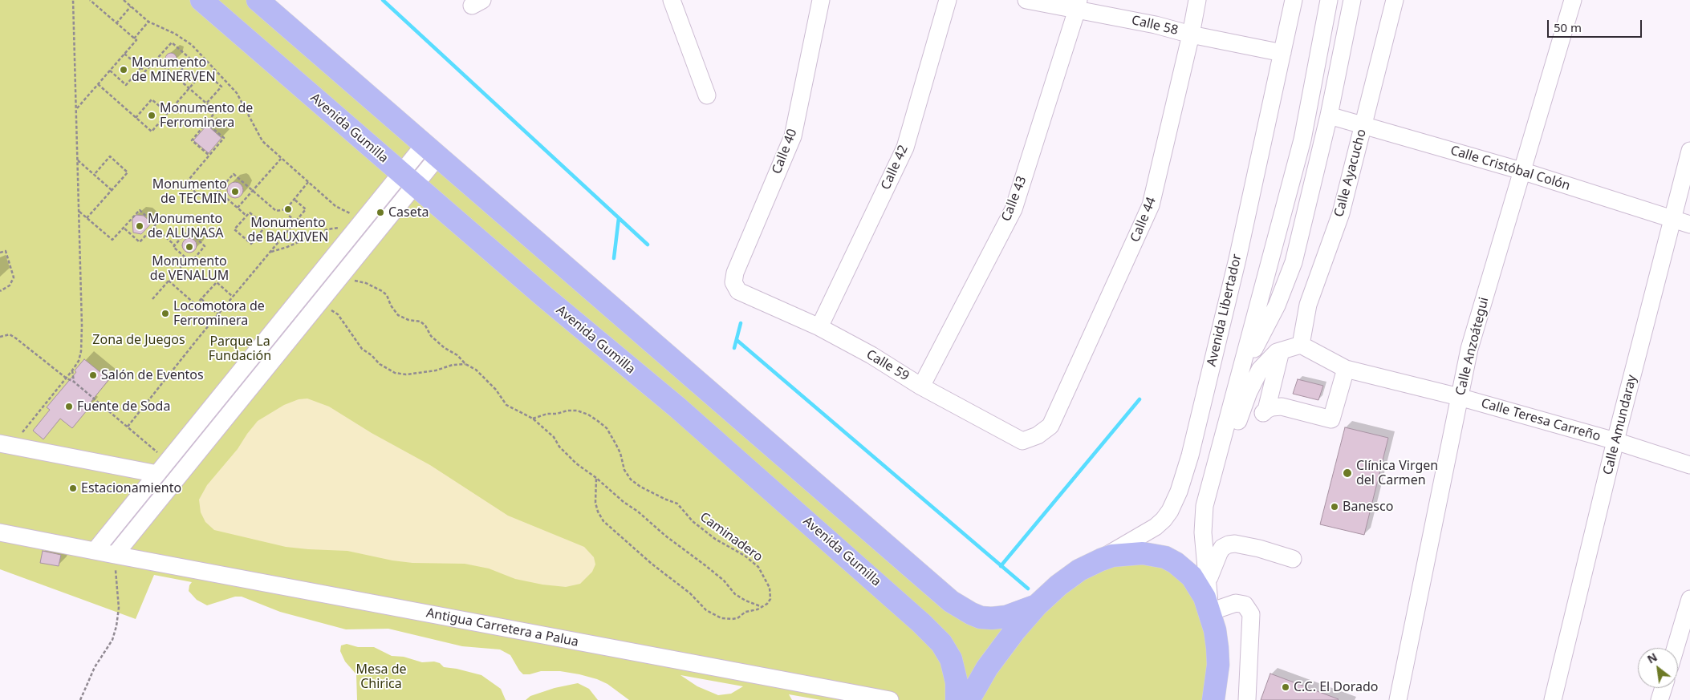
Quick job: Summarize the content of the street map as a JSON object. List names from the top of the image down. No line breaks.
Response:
{"streets":{"main road":["Avenida Gumilla"],"street":["Calle 58","Calle 40","Calle 42","Calle Cristóbal Colón","Calle Ayacucho","Calle 43","Calle 44","Avenida Libertador","Calle Anzoátegui","Calle 59","Calle Teresa Carreño","Calle Amundaray","Antigua Carretera a Palua"],"path":["Caminadero"]},"crossings":[["Calle 58","Calle 43"],["Calle 58","Calle 44"],["Calle 58","Avenida Libertador"],["Calle 40","Calle 59"],["Calle 42","Calle 59"],["Calle Cristóbal Colón","Calle Ayacucho"],["Calle Cristóbal Colón","Calle Anzoátegui"],["Calle Cristóbal Colón","Calle Amundaray"],["Calle Ayacucho","Calle Teresa Carreño"],["Calle 43","Calle 59"],["Calle 44","Calle 59"],["Calle Anzoátegui","Calle Teresa Carreño"],["Calle Teresa Carreño","Calle Amundaray"]],"parks":["Zona de Juegos","Parque La Fundación","Mesa de Chirica"],"places":["Monumento de MINERVEN","Monumento de Ferrominera","Monumento de TECMIN","Monumento de BAUXIVEN","Caseta","Monumento de ALUNASA","Monumento de VENALUM","Locomotora de Ferrominera","Salón de Eventos","Fuente de Soda","Clínica Virgen del Carmen","Estacionamiento","Banesco","C.C. El Dorado"],"scale_bar":"50 m","north":"top left"}
